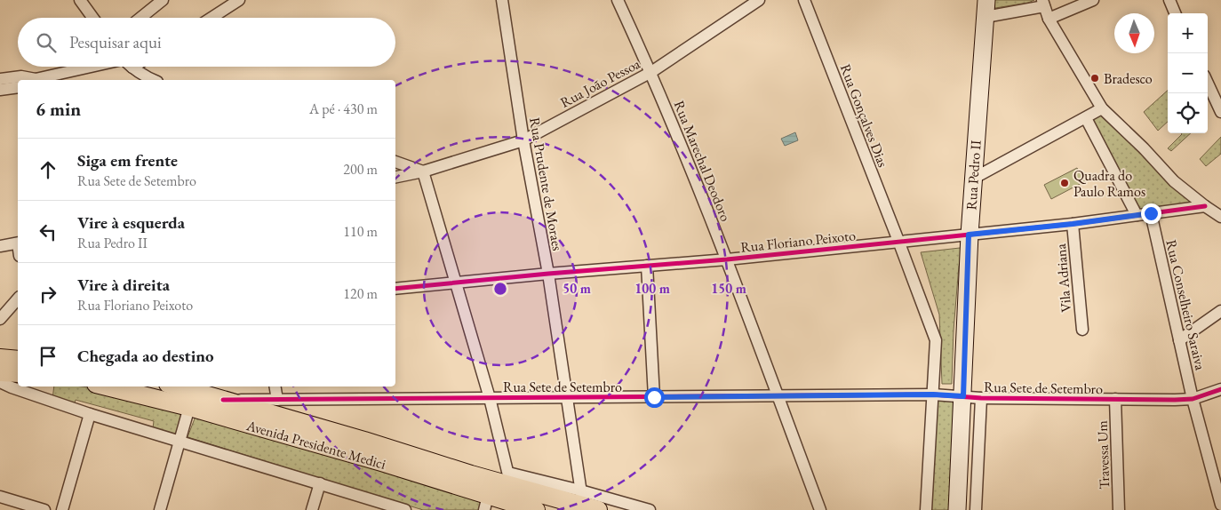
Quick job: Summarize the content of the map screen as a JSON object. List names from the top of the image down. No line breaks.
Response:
{"streets":{"main road":["Avenida Presidente Medici"],"street":["Rua João Pessoa","Rua Gonçalves Dias","Rua Marechal Deodoro","Rua Pedro II","Rua Prudente de Moraes","Rua Floriano Peixoto","Vila Adriana","Rua Conselheiro Saraiva","Rua Sete de Setembro","Travessa Um"]},"crossings":[["Rua João Pessoa","Rua Marechal Deodoro"],["Rua João Pessoa","Rua Prudente de Moraes"],["Rua Gonçalves Dias","Rua Floriano Peixoto"],["Rua Gonçalves Dias","Rua Sete de Setembro"],["Rua Marechal Deodoro","Rua Floriano Peixoto"],["Rua Marechal Deodoro","Rua Sete de Setembro"],["Rua Pedro II","Rua Floriano Peixoto"],["Rua Pedro II","Rua Sete de Setembro"],["Rua Prudente de Moraes","Rua Floriano Peixoto"],["Rua Prudente de Moraes","Rua Sete de Setembro"],["Rua Prudente de Moraes","Avenida Presidente Medici"],["Rua Floriano Peixoto","Vila Adriana"],["Rua Floriano Peixoto","Rua Conselheiro Saraiva"],["Rua Conselheiro Saraiva","Rua Sete de Setembro"],["Rua Sete de Setembro","Avenida Presidente Medici"],["Rua Sete de Setembro","Travessa Um"]],"places":["Bradesco","Quadra do Paulo Ramos"],"north":"bottom","page":{"map_buttons":["+","−"],"search":"Pesquisar aqui","heading":["6 min","A pé · 430 m"],"list":[["Siga em frente","Rua Sete de Setembro","200 m"],["Vire à esquerda","Rua Pedro II","110 m"],["Vire à direita","Rua Floriano Peixoto","120 m"],"Chegada ao destino"]},"rings":["50 m","100 m","150 m"]}
